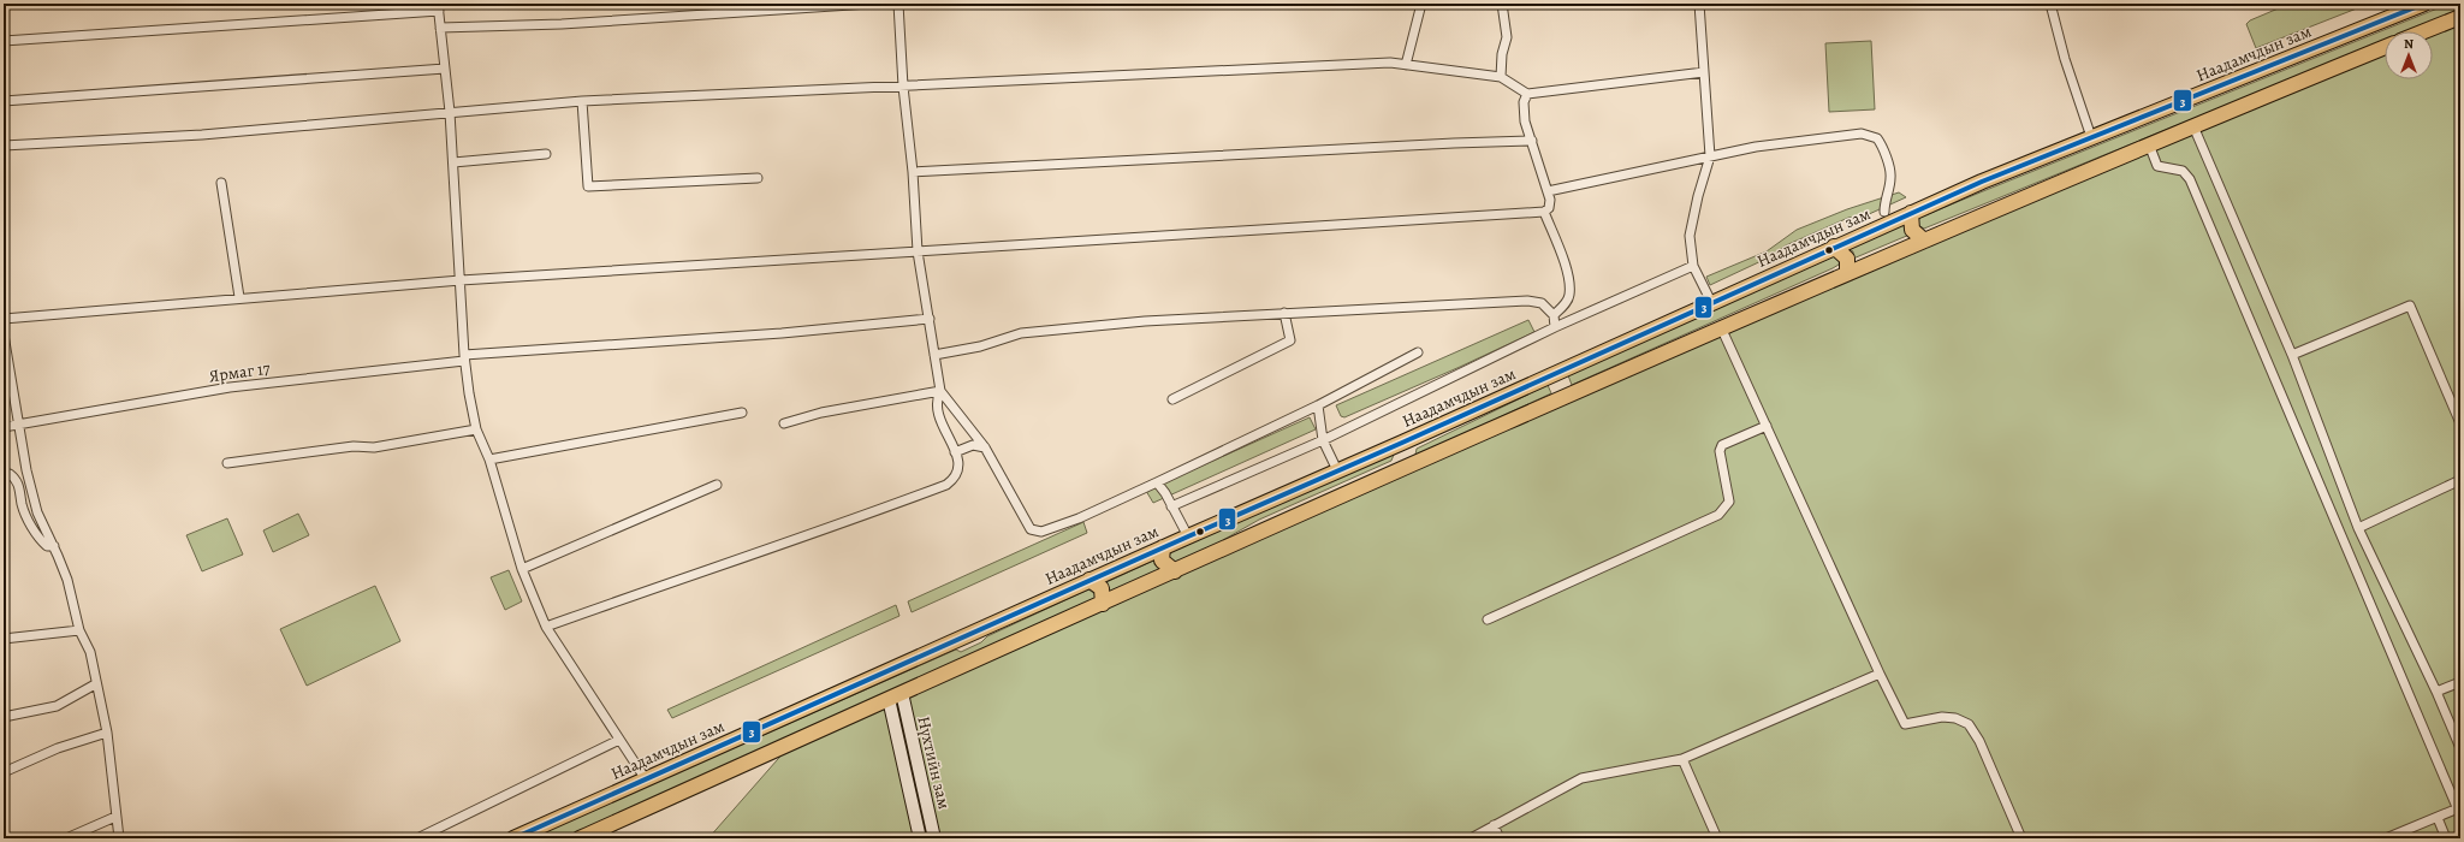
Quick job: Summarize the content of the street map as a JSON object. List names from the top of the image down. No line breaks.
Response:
{"streets":{"highway":["Наадамчдын зам"],"main road":["Нүхтийн зам"],"street":["Ярмаг 17"]},"lines":["transit line 3"],"north":"top"}
